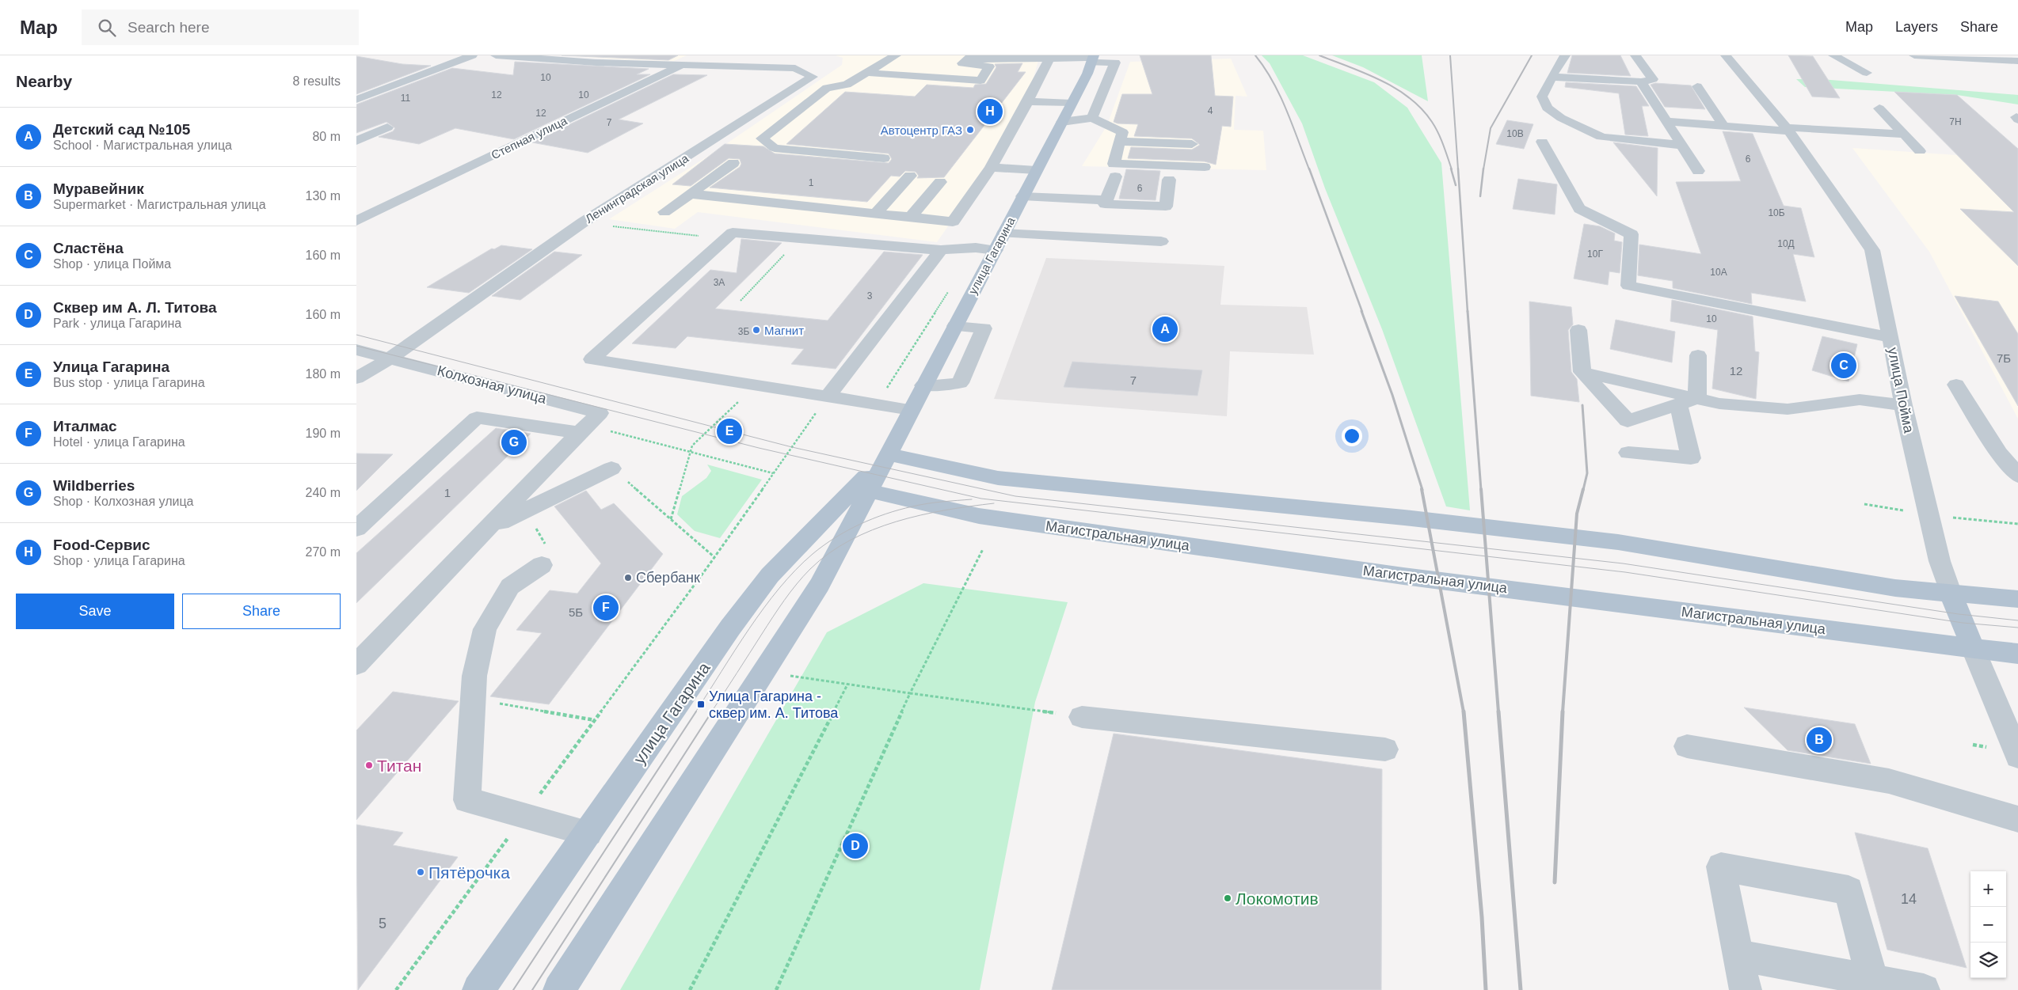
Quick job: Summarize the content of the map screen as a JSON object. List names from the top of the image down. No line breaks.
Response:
{"streets":{"main road":["улица Гагарина","улица Пойма","Магистральная улица"],"street":["Степная улица","Ленинградская улица","Колхозная улица"]},"crossings":[["Степная улица","Ленинградская улица"],["Ленинградская улица","Колхозная улица"],["улица Гагарина","Магистральная улица"],["улица Пойма","Магистральная улица"]],"places":{"other":["Автоцентр ГАЗ","Магнит","Сбербанк","Титан","Пятёрочка","Локомотив"],"transit":["Улица Гагарина - сквер им. А. Титова"]},"house_numbers":["10","12","10","11","4","12","7Н","7","10В","6","1","6","10Б","10Д","10Г","10А","3А","3","10","3Б","7Б","12","7","1","5Б","14","5"],"page":{"header":"Map","search":"Search here","nav":["Map","Layers","Share"],"heading":["Nearby","8 results"],"pins":["H","A","C","E","G","F","B","D"],"list":[{"mark":"A","name":"Детский сад №105","note":"School · Магистральная улица","value":"80 m"},{"mark":"B","name":"Муравейник","note":"Supermarket · Магистральная улица","value":"130 m"},{"mark":"C","name":"Сластёна","note":"Shop · улица Пойма","value":"160 m"},{"mark":"D","name":"Сквер им А. Л. Титова","note":"Park · улица Гагарина","value":"160 m"},{"mark":"E","name":"Улица Гагарина","note":"Bus stop · улица Гагарина","value":"180 m"},{"mark":"F","name":"Италмас","note":"Hotel · улица Гагарина","value":"190 m"},{"mark":"G","name":"Wildberries","note":"Shop · Колхозная улица","value":"240 m"},{"mark":"H","name":"Food-Сервис","note":"Shop · улица Гагарина","value":"270 m"}],"buttons":["Save","Share"],"map_buttons":["+","−"]}}
